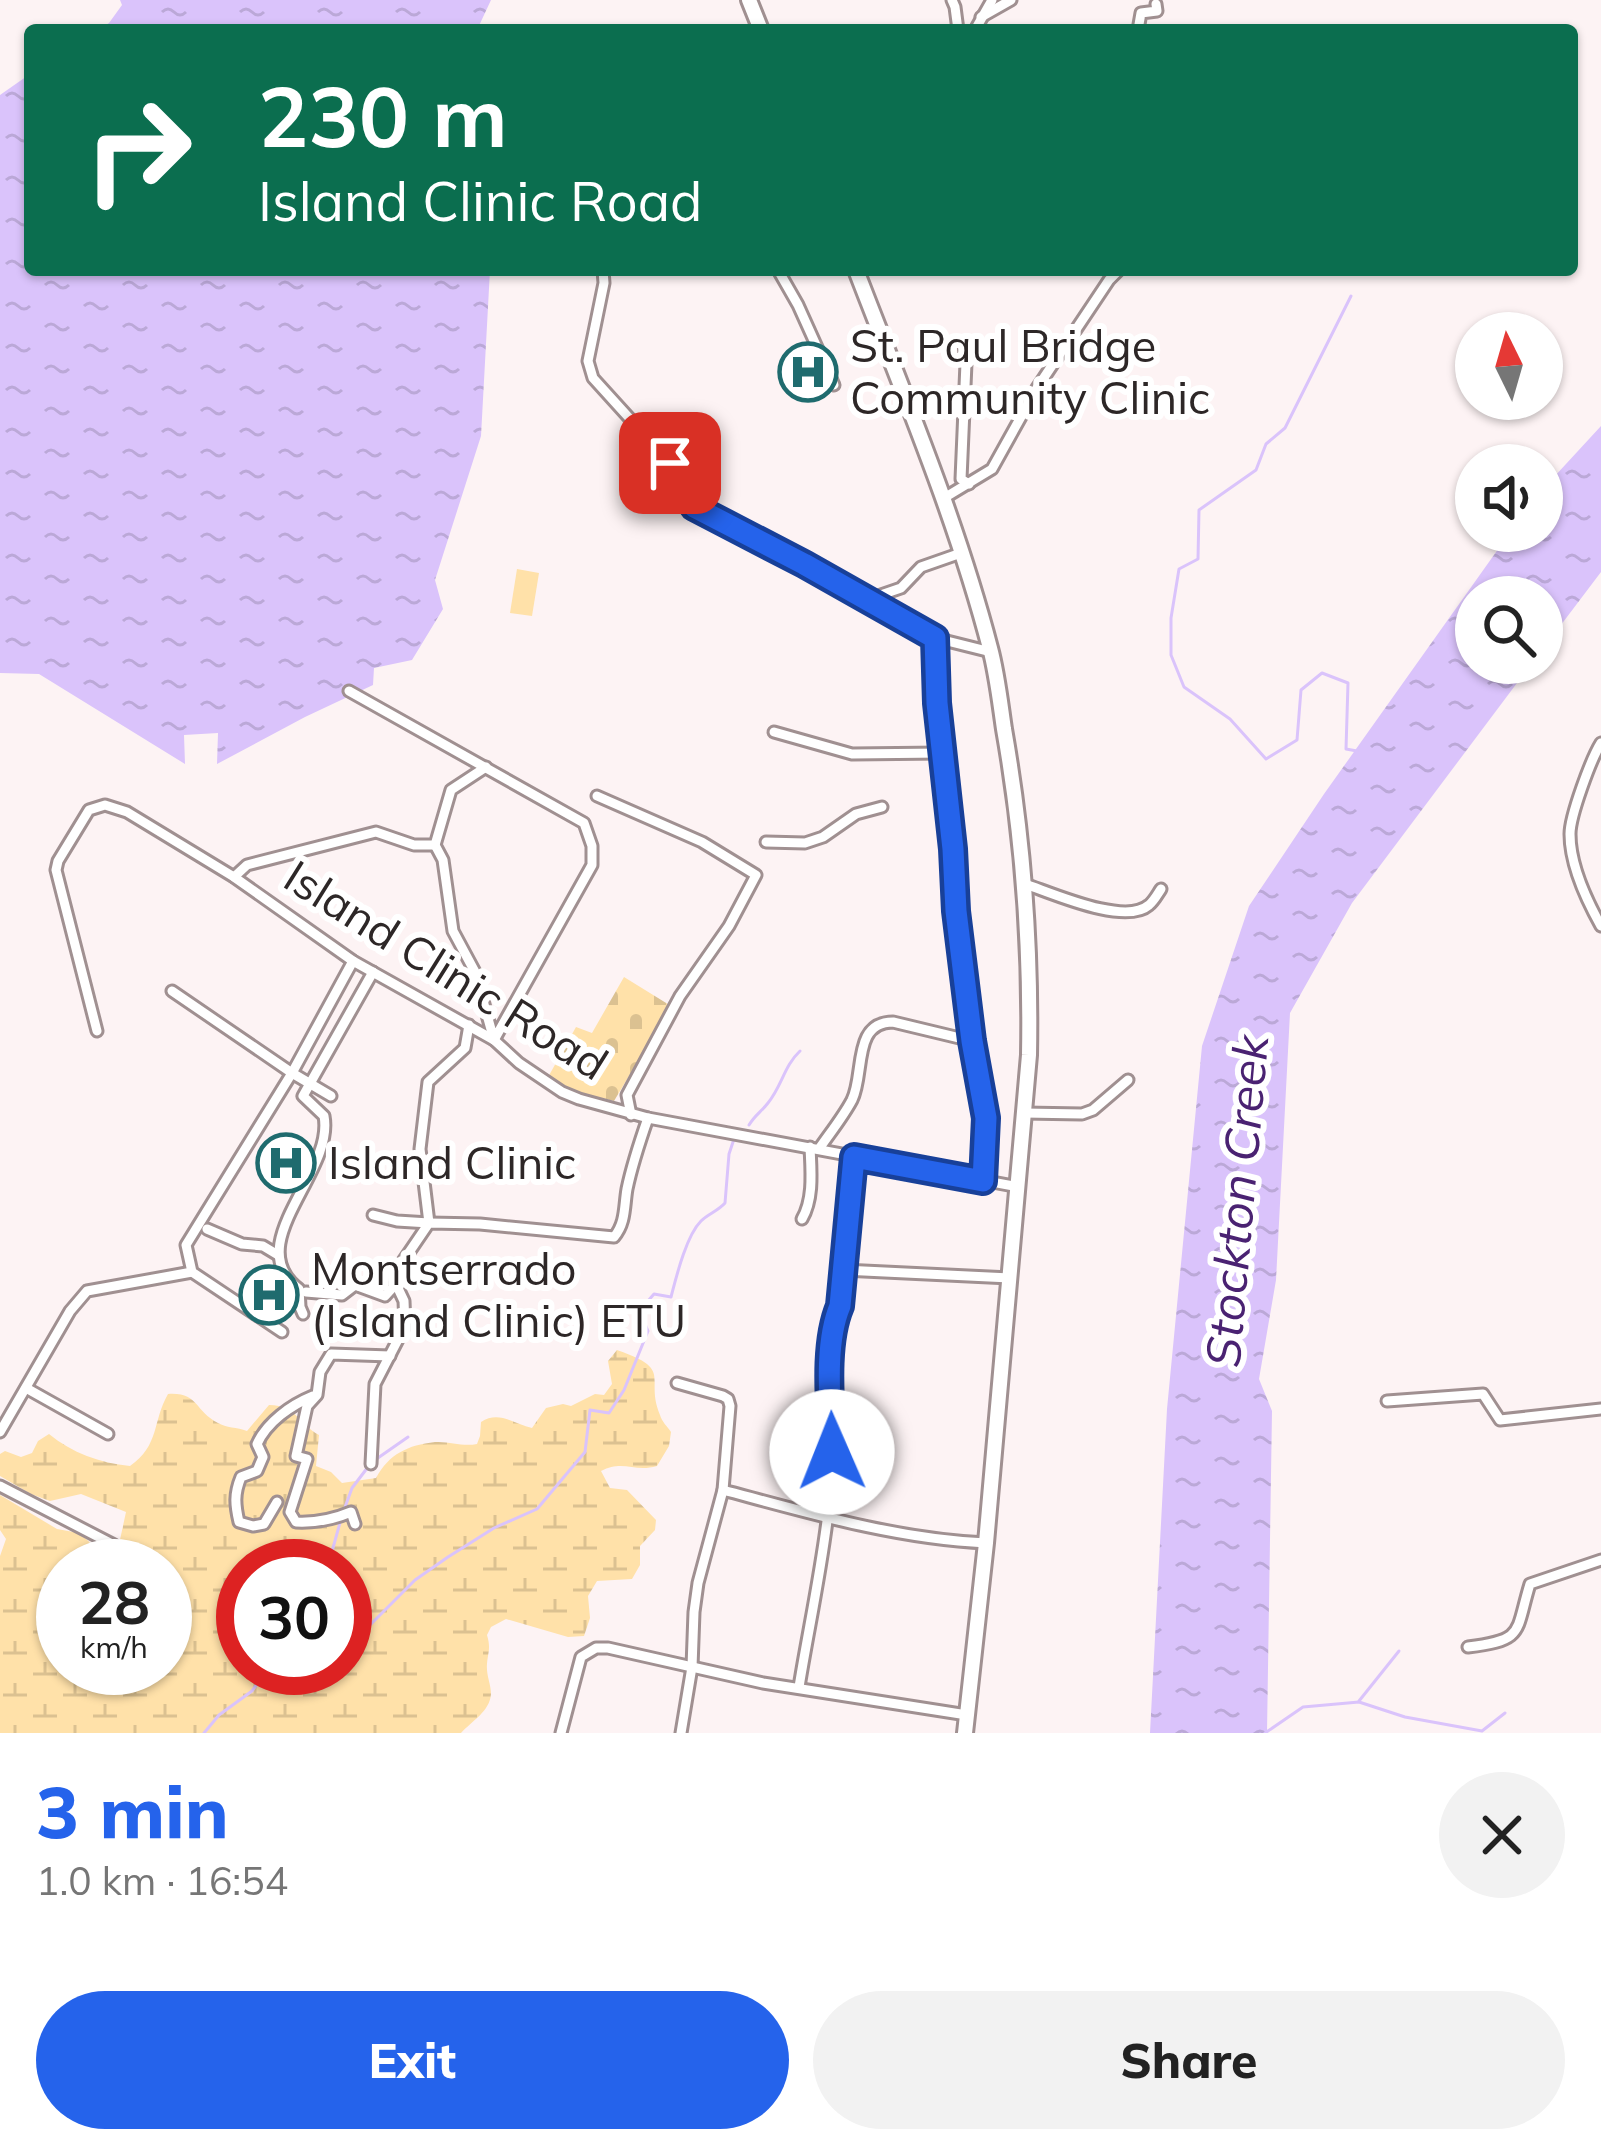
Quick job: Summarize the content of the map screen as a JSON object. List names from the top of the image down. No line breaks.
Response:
{"streets":{"street":["Island Clinic Road"]},"water":["Stockton Creek"],"places":{"hospital":["St. Paul Bridge Community Clinic","Island Clinic","Montserrado (Island Clinic) ETU"]},"north":"top","page":{"turn":["230 m","Island Clinic Road"],"speed":"28 km/h","limit":"30","heading":["3 min","1.0 km · 16:54"],"buttons":["Exit","Share"]}}
